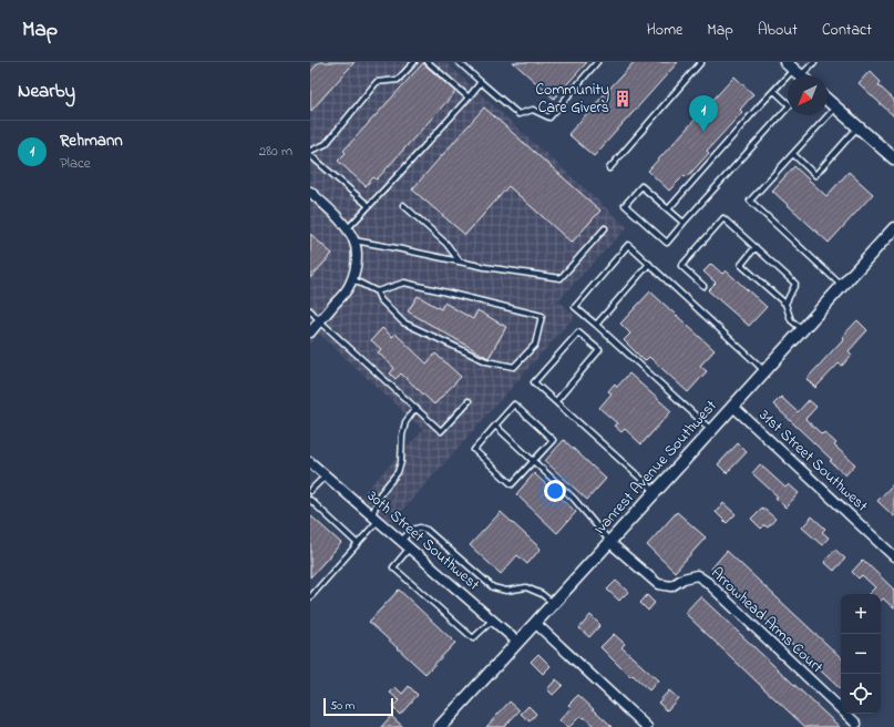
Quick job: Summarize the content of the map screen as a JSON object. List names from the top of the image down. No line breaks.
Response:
{"streets":{"street":["31st Street Southwest","Ivanrest Avenue Southwest","30th Street Southwest","Arrowhead Arms Court"]},"crossings":[["31st Street Southwest","Ivanrest Avenue Southwest"],["Ivanrest Avenue Southwest","30th Street Southwest"],["Ivanrest Avenue Southwest","Arrowhead Arms Court"]],"places":{"building":["Community Care Givers"]},"scale_bar":"50 m","north":"bottom left","page":{"header":"Map","nav":["Home","Map","About","Contact"],"heading":"Nearby","pins":"1","list":[{"mark":"1","name":"Rehmann","note":"Place","value":"280 m"}],"map_buttons":["+","−"],"scale":"50 m"}}
